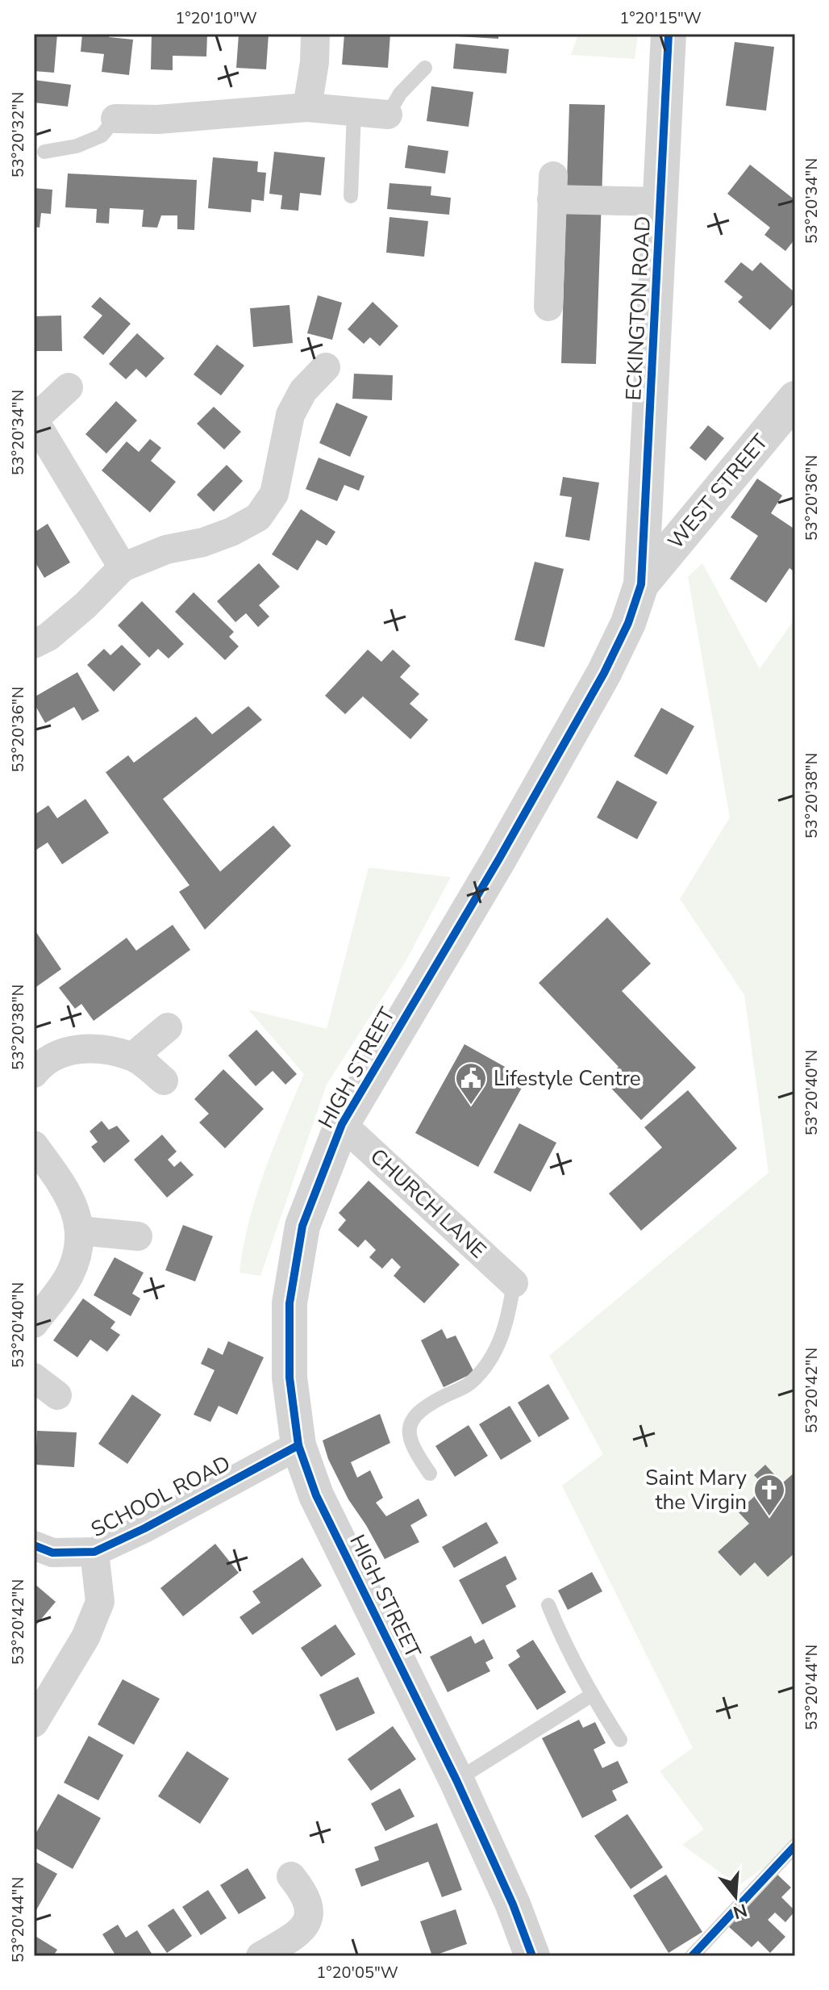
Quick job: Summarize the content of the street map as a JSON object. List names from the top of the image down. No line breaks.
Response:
{"streets":{"street":["ECKINGTON ROAD","WEST STREET","HIGH STREET","CHURCH LANE","SCHOOL ROAD"]},"crossings":[["ECKINGTON ROAD","WEST STREET"],["ECKINGTON ROAD","HIGH STREET"],["WEST STREET","HIGH STREET"],["HIGH STREET","CHURCH LANE"],["HIGH STREET","SCHOOL ROAD"]],"places":{"public building":["Lifestyle Centre"],"church":["Saint Mary the Virgin"]},"north":"bottom","coordinates":["1°20'10\"W","1°20'15\"W","53°20'32\"N","53°20'34\"N","53°20'36\"N","53°20'38\"N","53°20'40\"N","53°20'42\"N","53°20'44\"N","1°20'05\"W"]}
